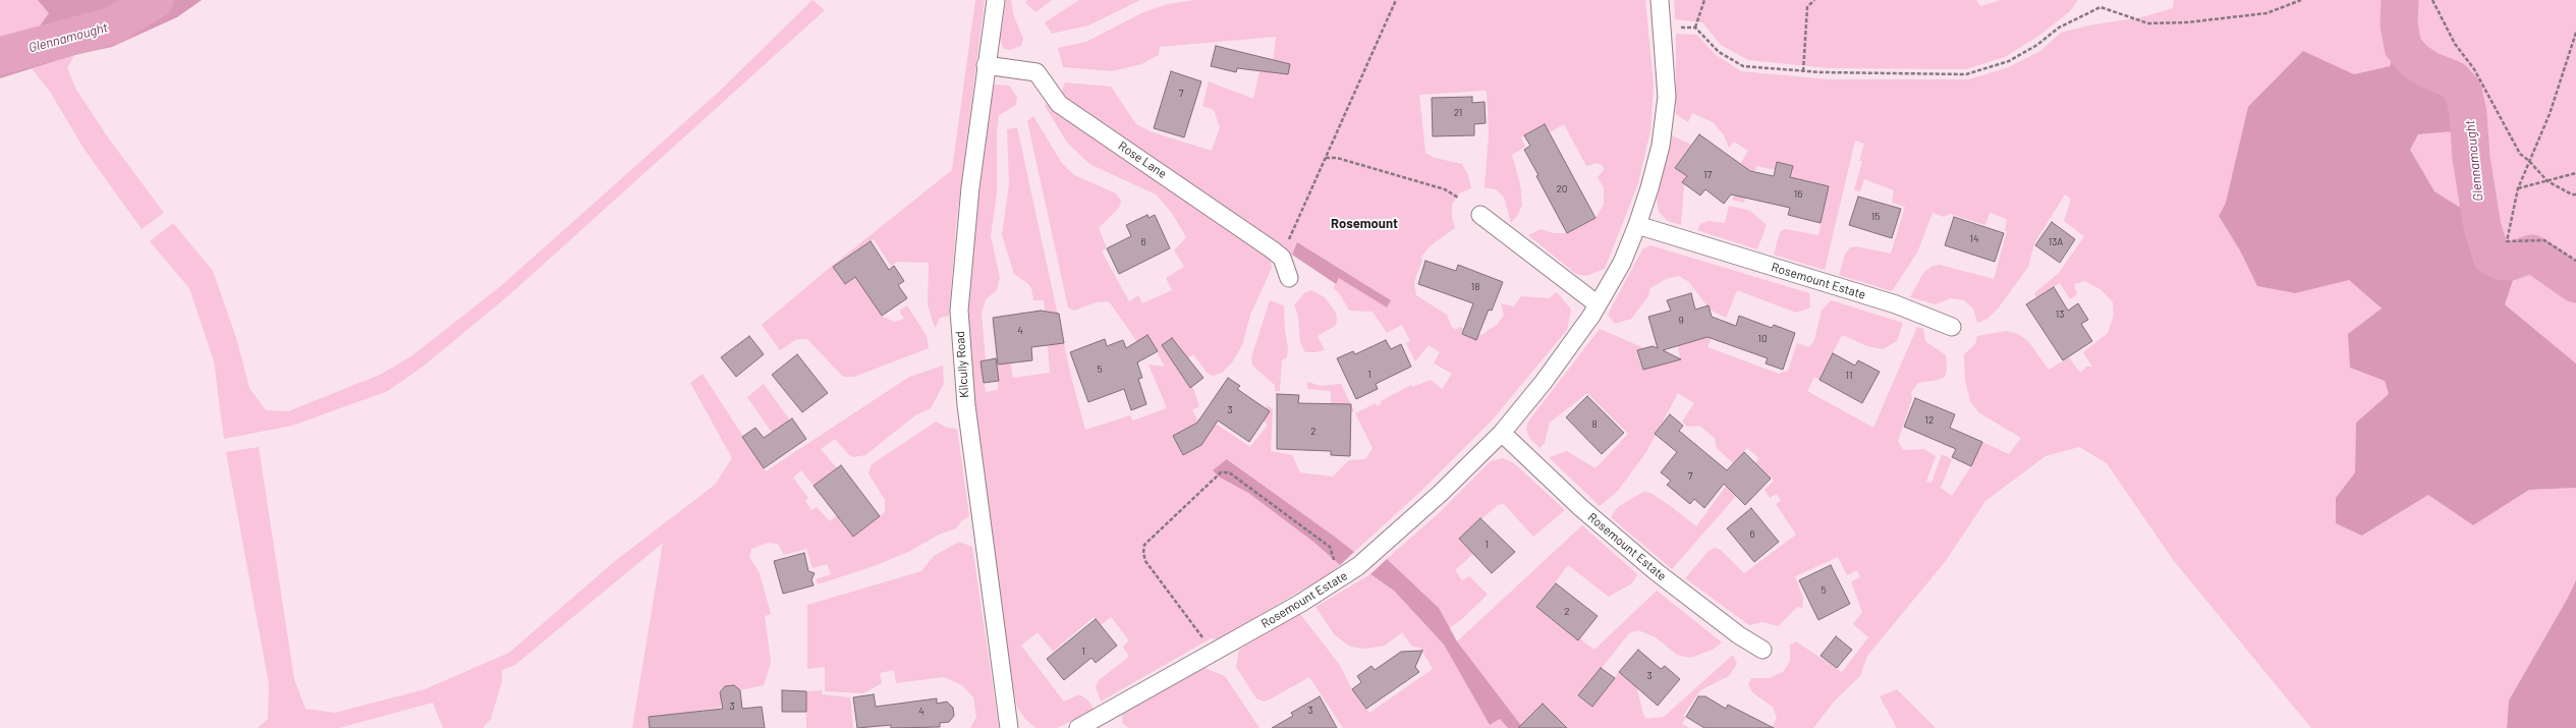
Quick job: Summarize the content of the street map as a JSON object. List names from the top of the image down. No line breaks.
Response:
{"streets":{"street":["Rose Lane","Rosemount Estate","Kilcully Road"]},"crossings":[["Rose Lane","Kilcully Road"]],"districts":["Rosemount"],"water":["Glennamought"],"house_numbers":["7","21","17","20","16","15","14","6","13A","18","13","9","4","10","5","1","11","3","12","8","2","7","6","1","5","2","1","3","3","3","4"]}
